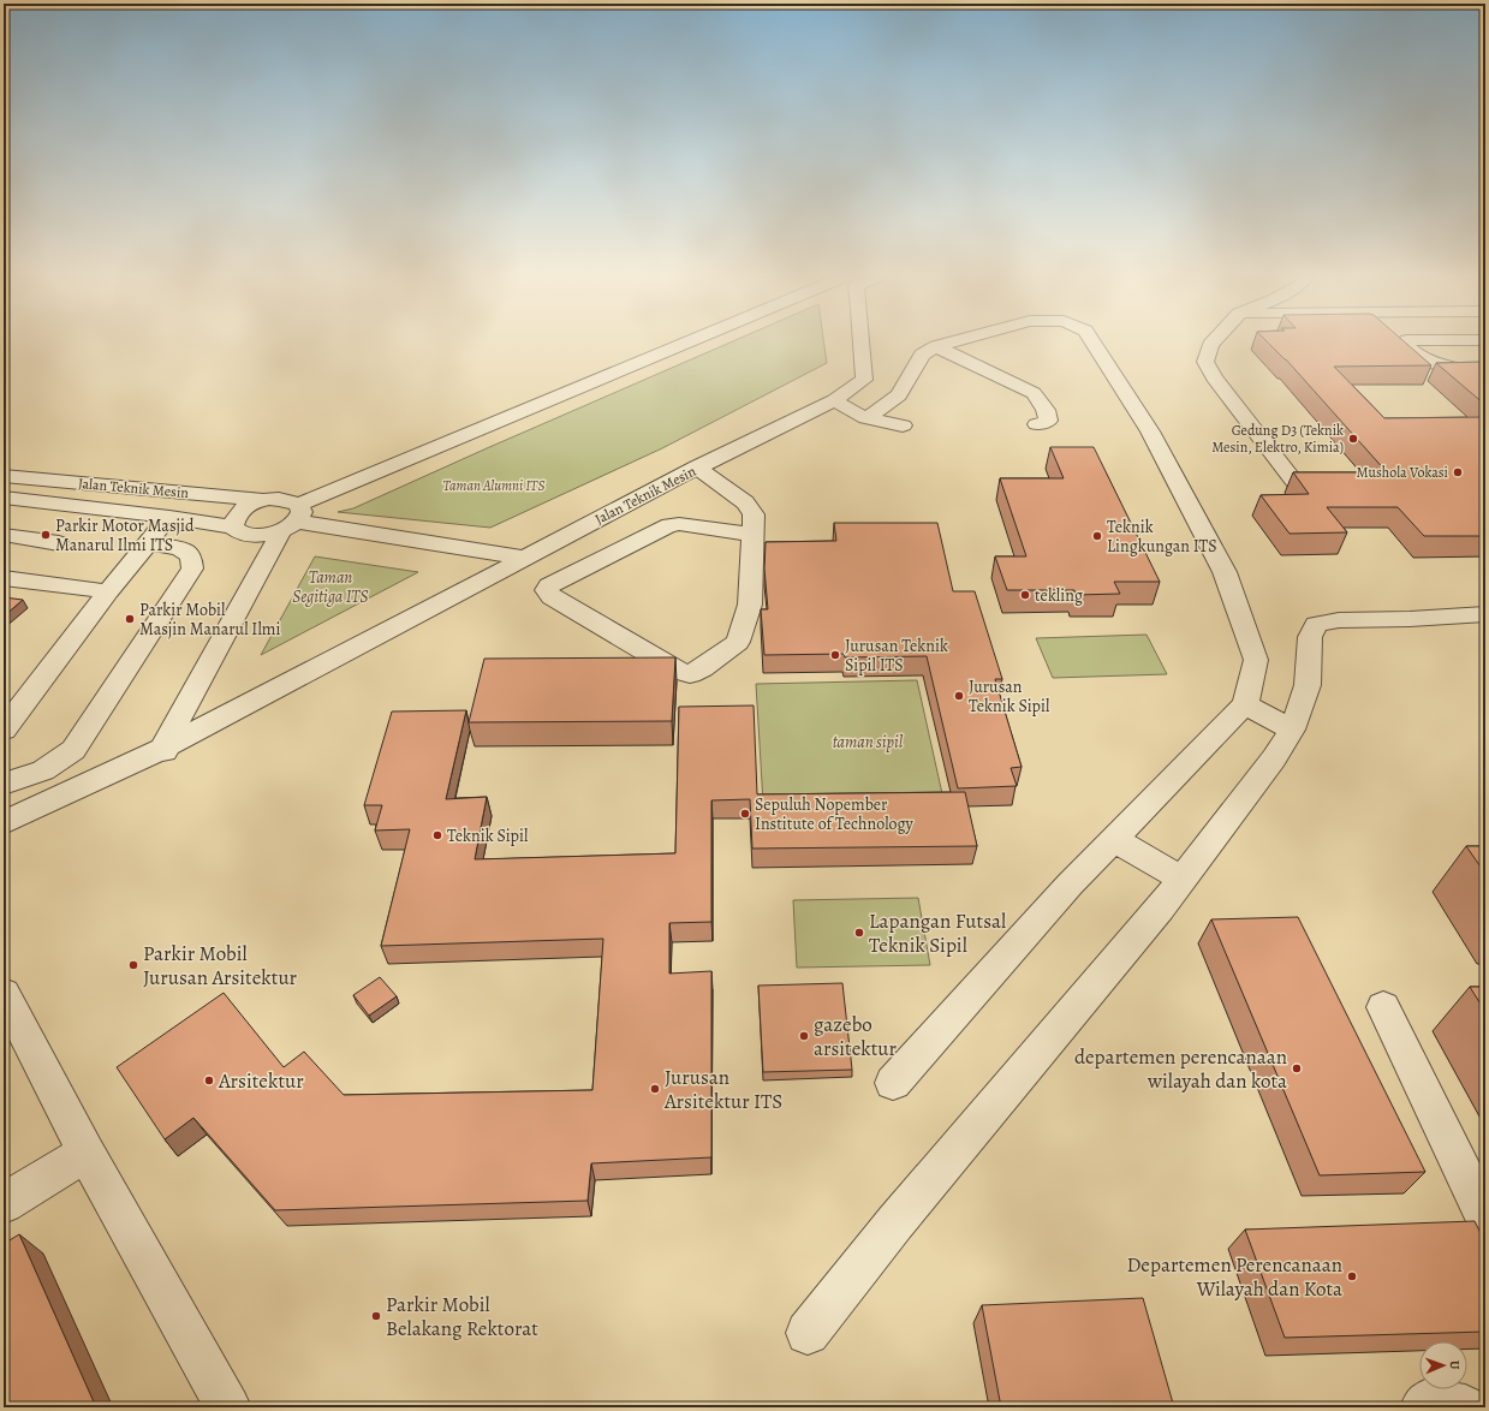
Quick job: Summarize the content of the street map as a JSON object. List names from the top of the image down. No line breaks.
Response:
{"streets":{"lane":["Jalan Teknik Mesin"]},"parks":["Taman Alumni ITS","Taman Segitiga ITS","taman sipil"],"places":["Gedung D3 (Teknik Mesin, Elektro, Kimia)","Mushola Vokasi","Parkir Motor Masjid Manarul Ilmi ITS","Teknik Lingkungan ITS","tekling","Parkir Mobil Masjin Manarul Ilmi","Jurusan Teknik Sipil ITS","Jurusan Teknik Sipil","Sepuluh Nopember Institute of Technology","Teknik Sipil","Lapangan Futsal Teknik Sipil","Parkir Mobil Jurusan Arsitektur","gazebo arsitektur","departemen perencanaan wilayah dan kota","Arsitektur","Jurusan Arsitektur ITS","Departemen Perencanaan Wilayah dan Kota","Parkir Mobil Belakang Rektorat"],"north":"right"}
